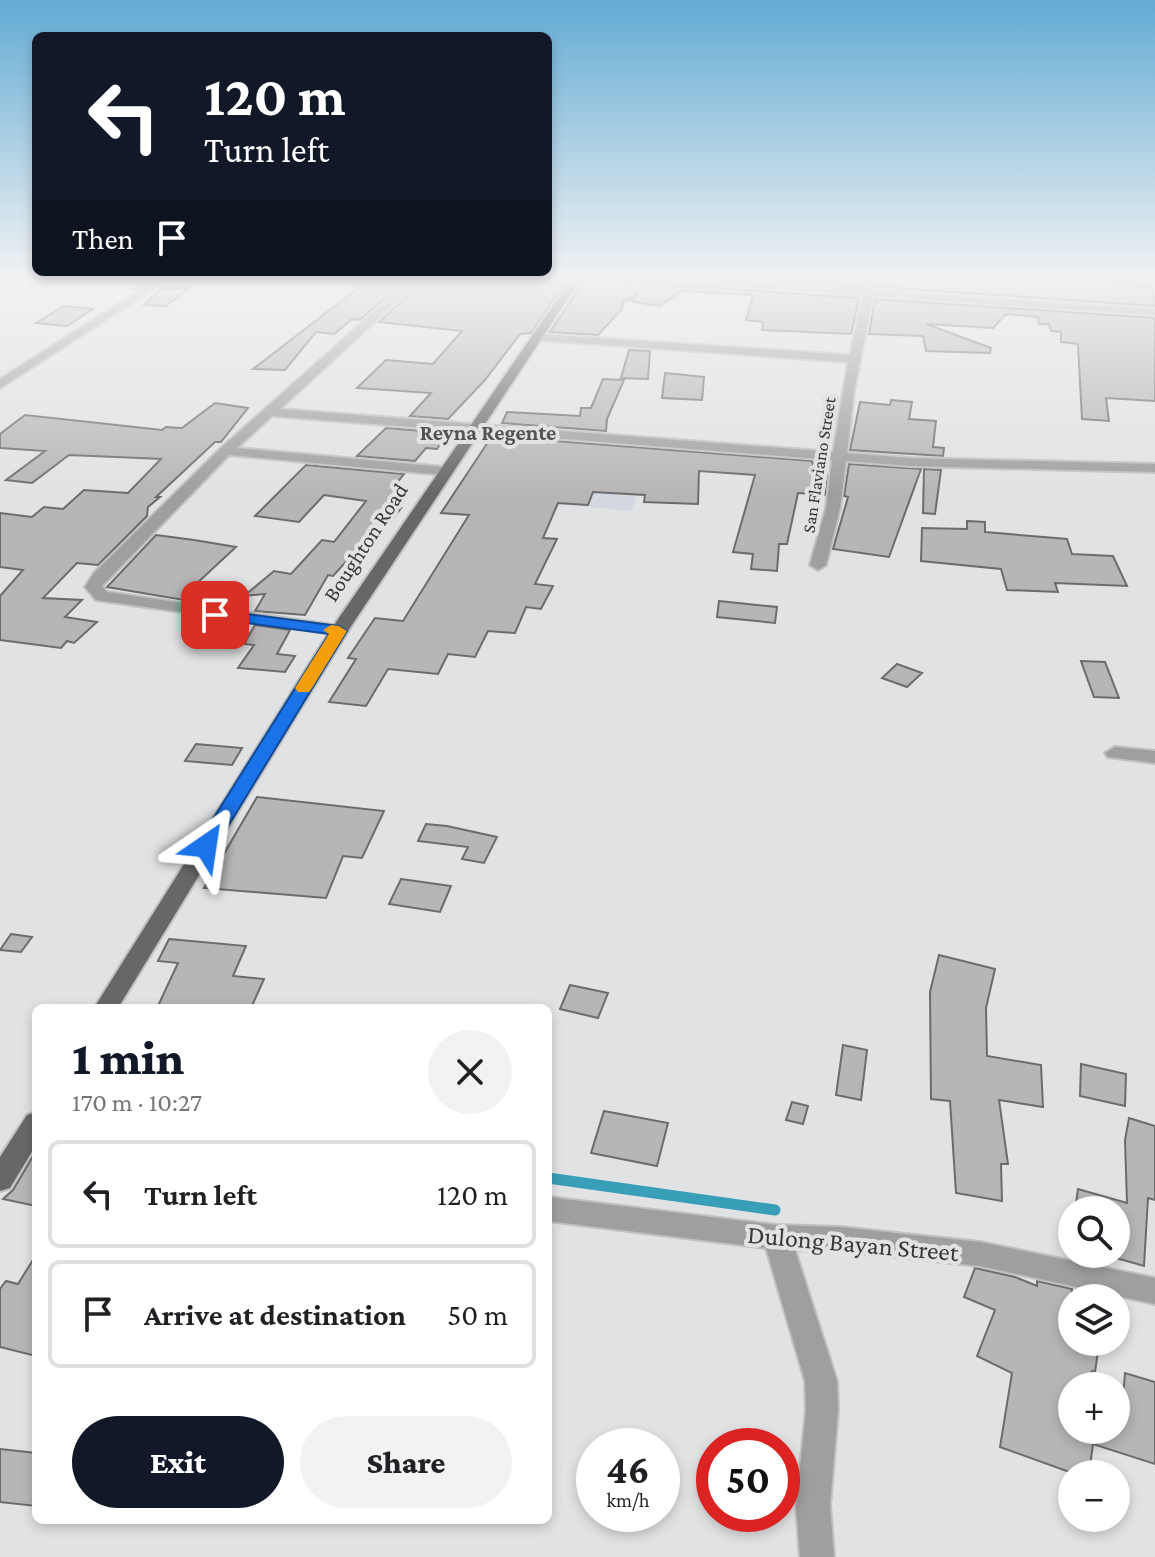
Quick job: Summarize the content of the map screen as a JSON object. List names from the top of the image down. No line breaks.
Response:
{"streets":{"main road":["Boughton Road"],"street":["San Flaviano Street","Dulong Bayan Street"]},"districts":["Reyna Regente"],"page":{"turn":["120 m","Turn left"],"then":"Then","heading":["1 min","170 m · 10:27"],"list":[{"name":"Turn left","value":"120 m"},{"name":"Arrive at destination","value":"50 m"}],"map_buttons":["+","−"],"buttons":["Exit","Share"],"speed":"46 km/h","limit":"50"}}
